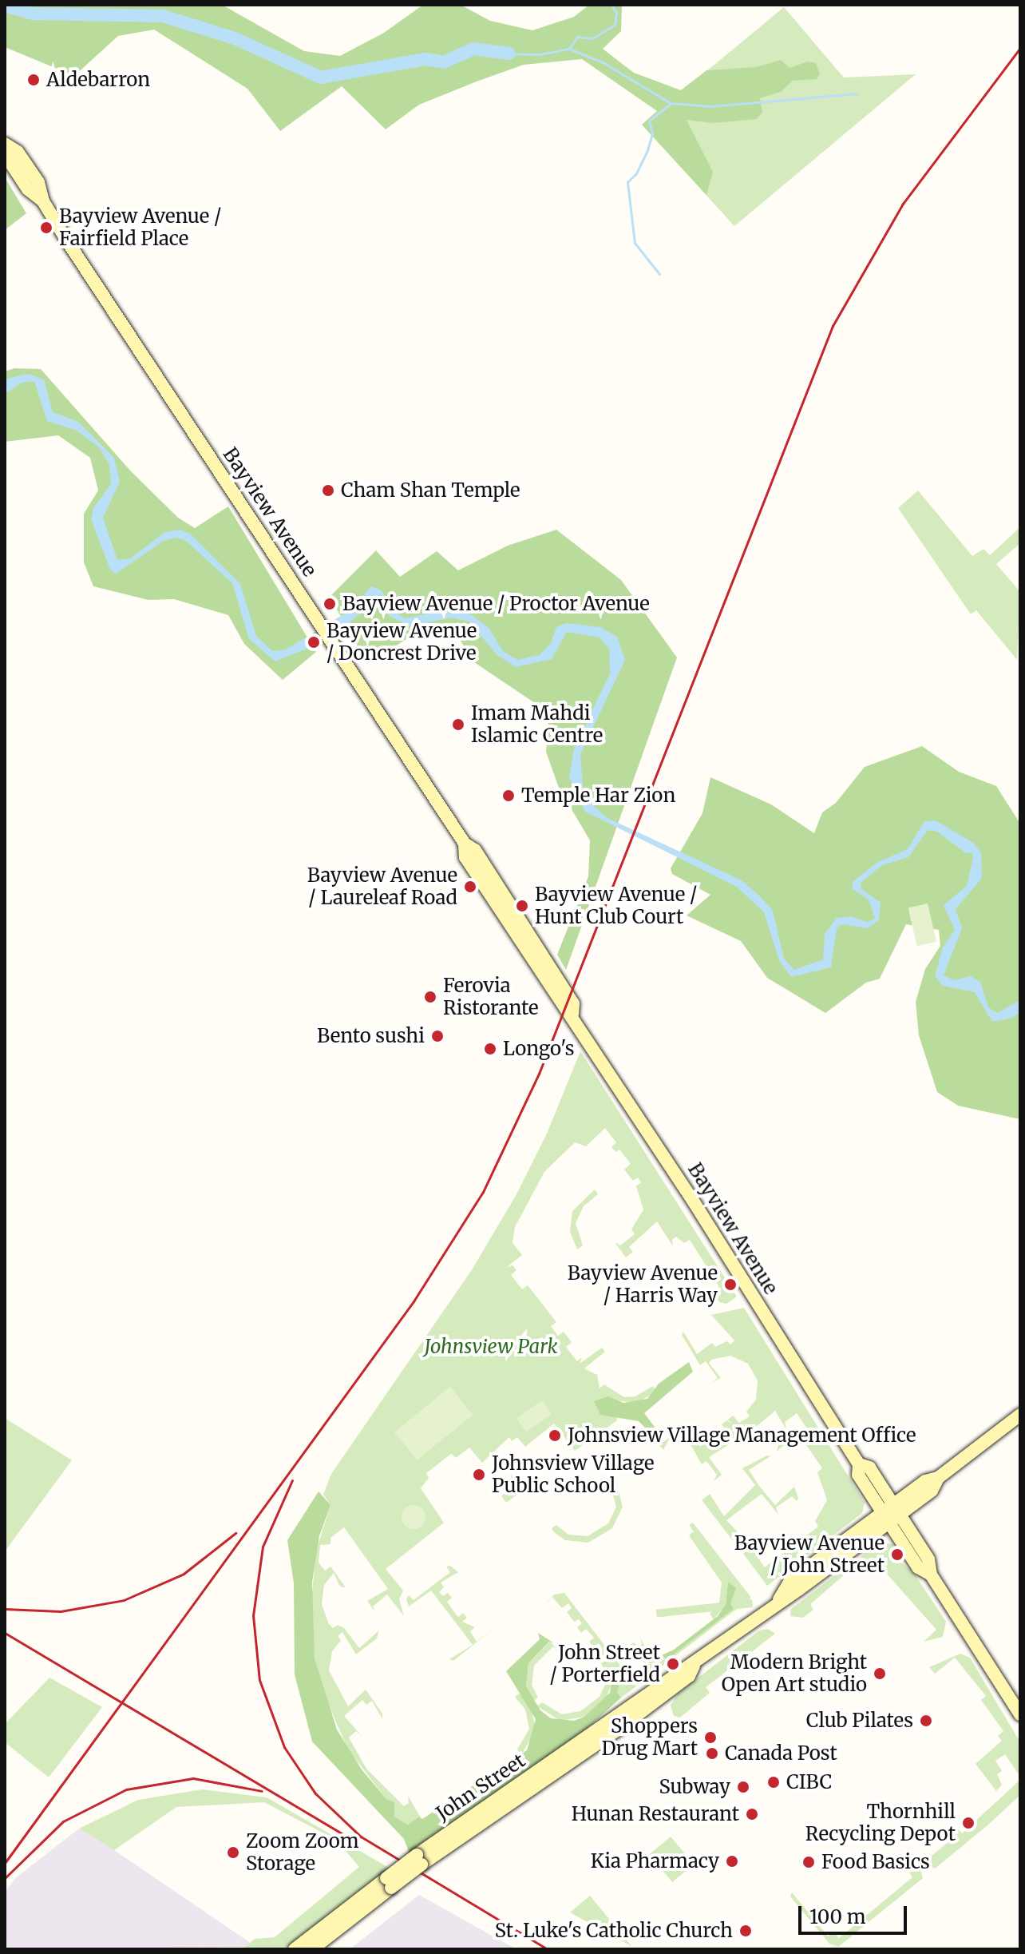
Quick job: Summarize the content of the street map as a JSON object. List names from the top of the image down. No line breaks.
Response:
{"streets":{"main road":["Bayview Avenue","John Street"]},"crossings":[["Bayview Avenue","John Street"]],"parks":["Johnsview Park"],"places":["Aldebarron","Bayview Avenue / Fairfield Place","Cham Shan Temple","Bayview Avenue / Proctor Avenue","Bayview Avenue / Doncrest Drive","Imam Mahdi Islamic Centre","Temple Har Zion","Bayview Avenue / Laureleaf Road","Bayview Avenue / Hunt Club Court","Ferovia Ristorante","Bento sushi","Longo's","Bayview Avenue / Harris Way","Johnsview Village Management Office","Johnsview Village Public School","Bayview Avenue / John Street","John Street / Porterfield","Modern Bright Open Art studio","Club Pilates","Shoppers Drug Mart","Canada Post","CIBC","Subway","Hunan Restaurant","Thornhill Recycling Depot","Zoom Zoom Storage","Kia Pharmacy","Food Basics","St. Luke's Catholic Church"],"scale_bar":"100 m"}
